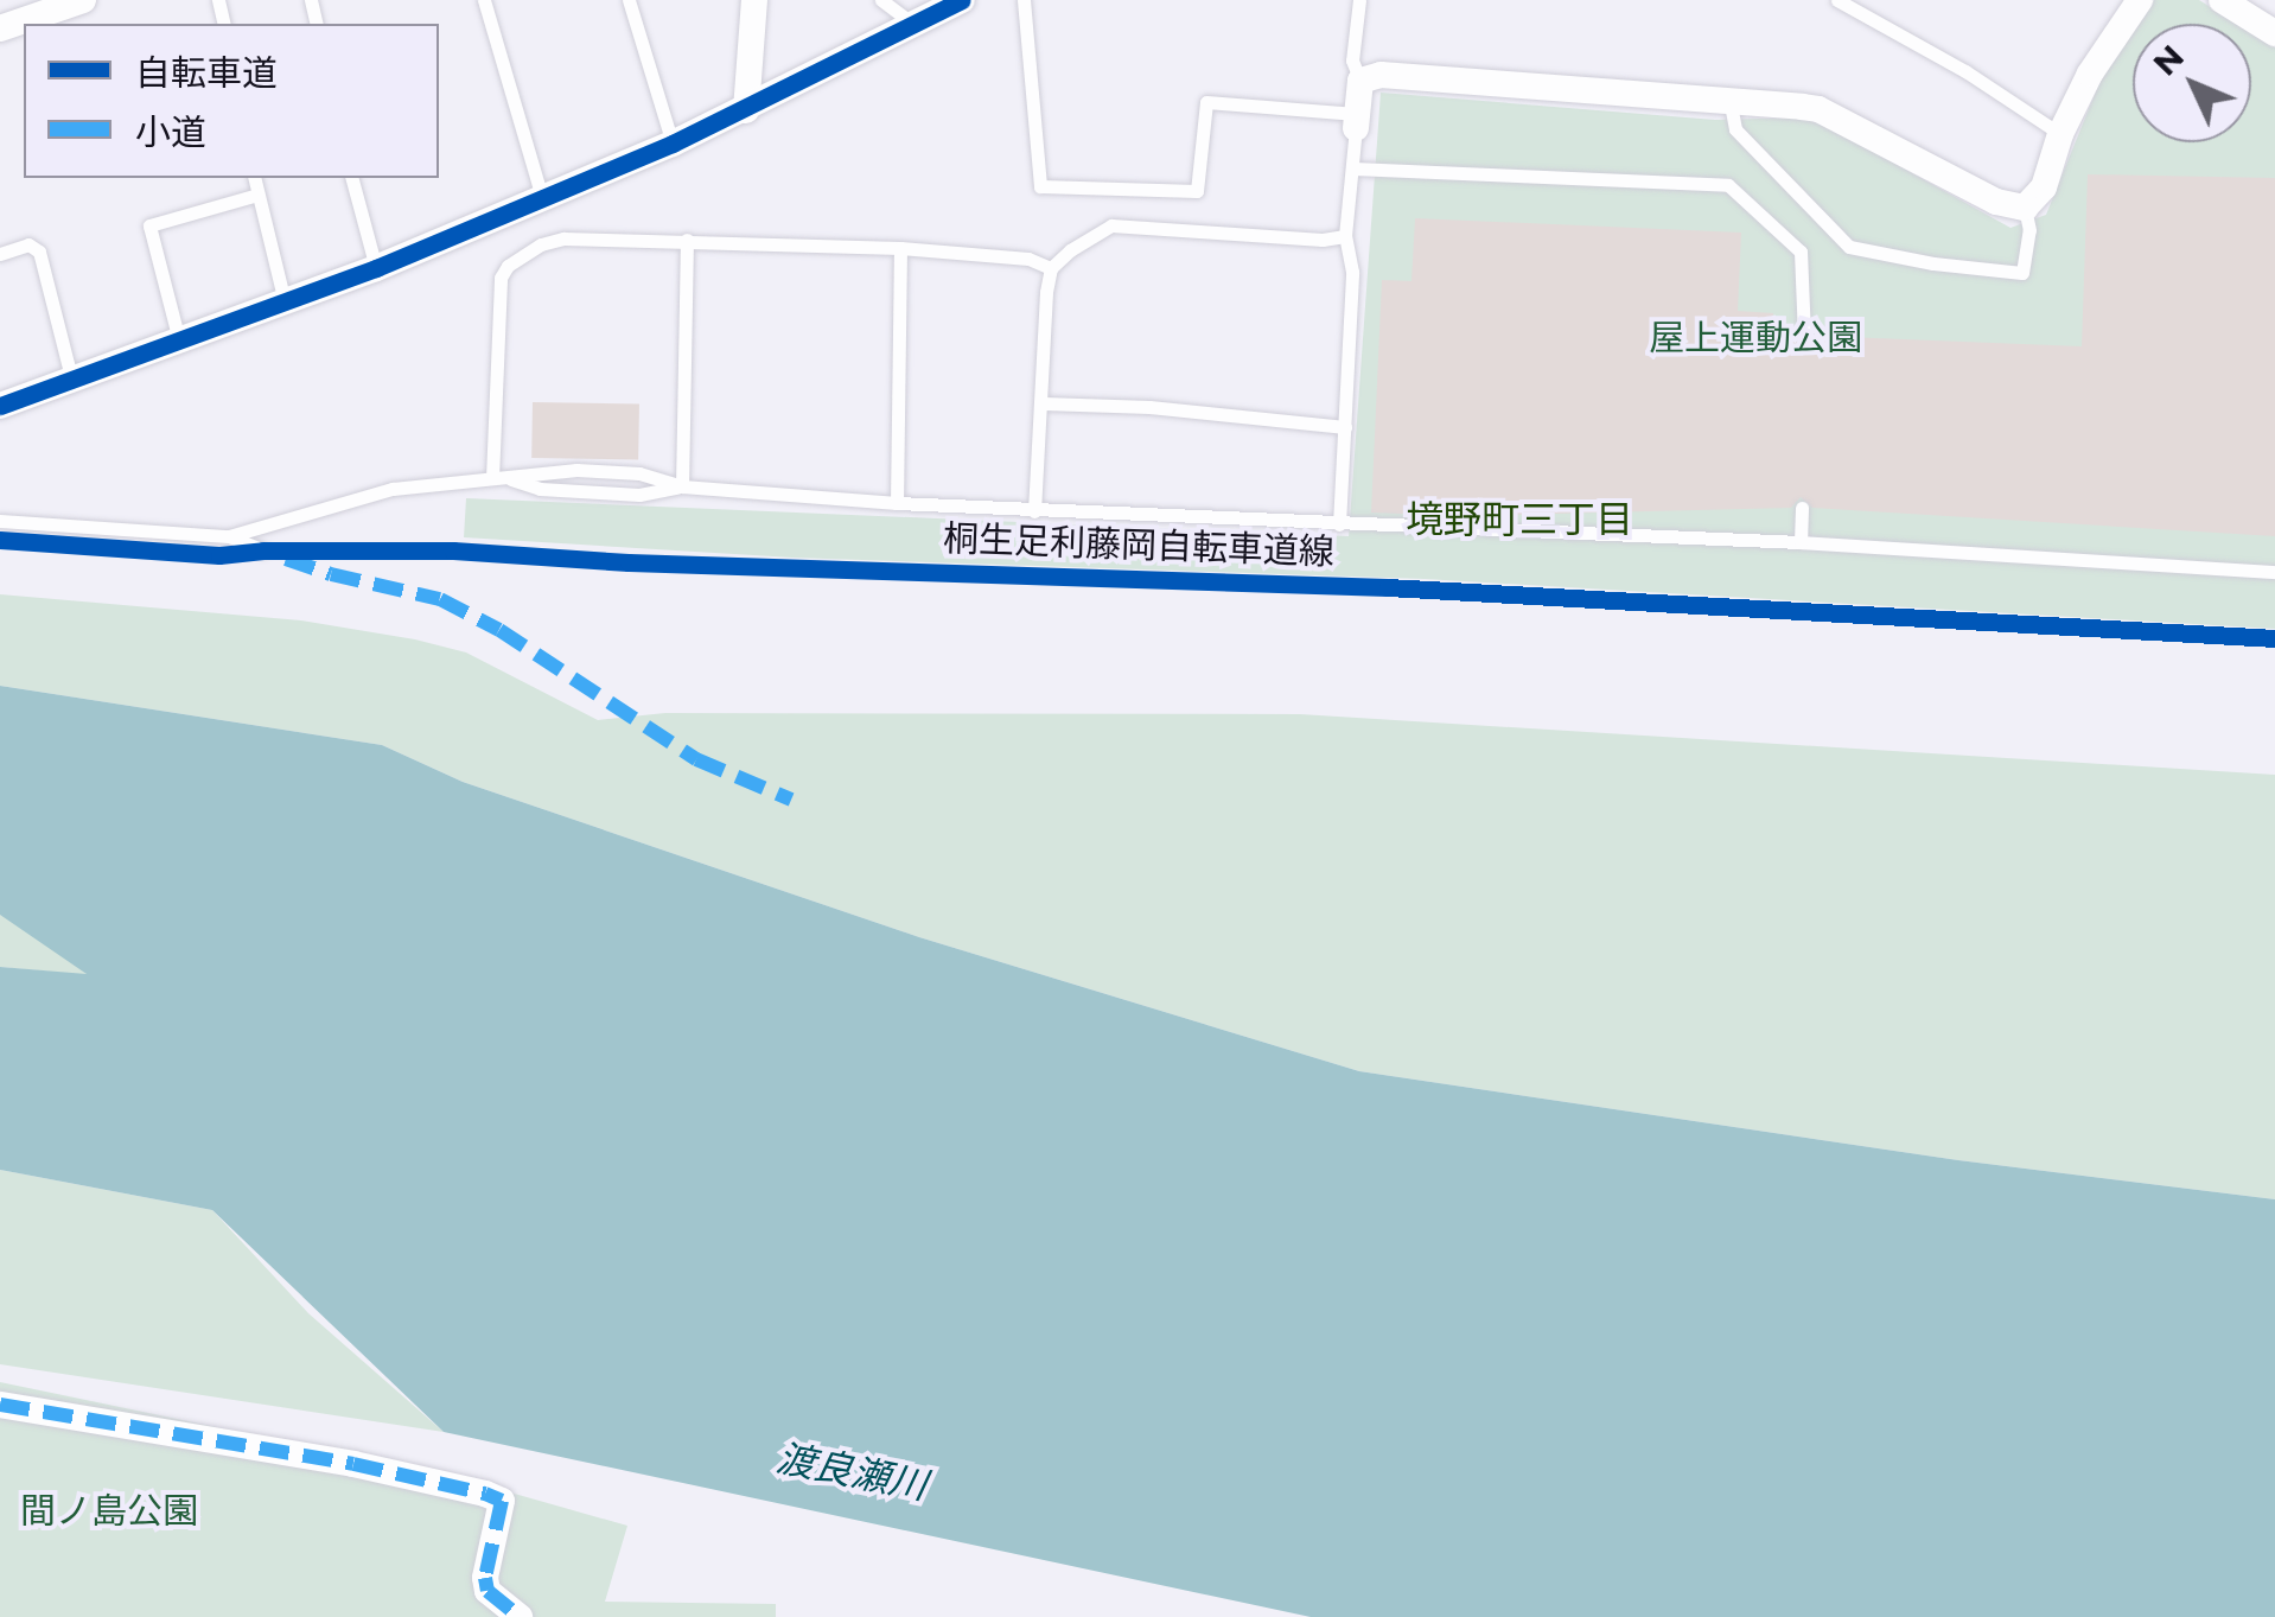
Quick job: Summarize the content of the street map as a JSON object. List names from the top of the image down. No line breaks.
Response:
{"streets":{"cycle path":["桐生足利藤岡自転車道線"]},"districts":["境野町三丁目"],"water":["渡良瀬川"],"parks":["屋上運動公園","間ノ島公園"],"legend":["自転車道","小道"],"north":"top left"}
